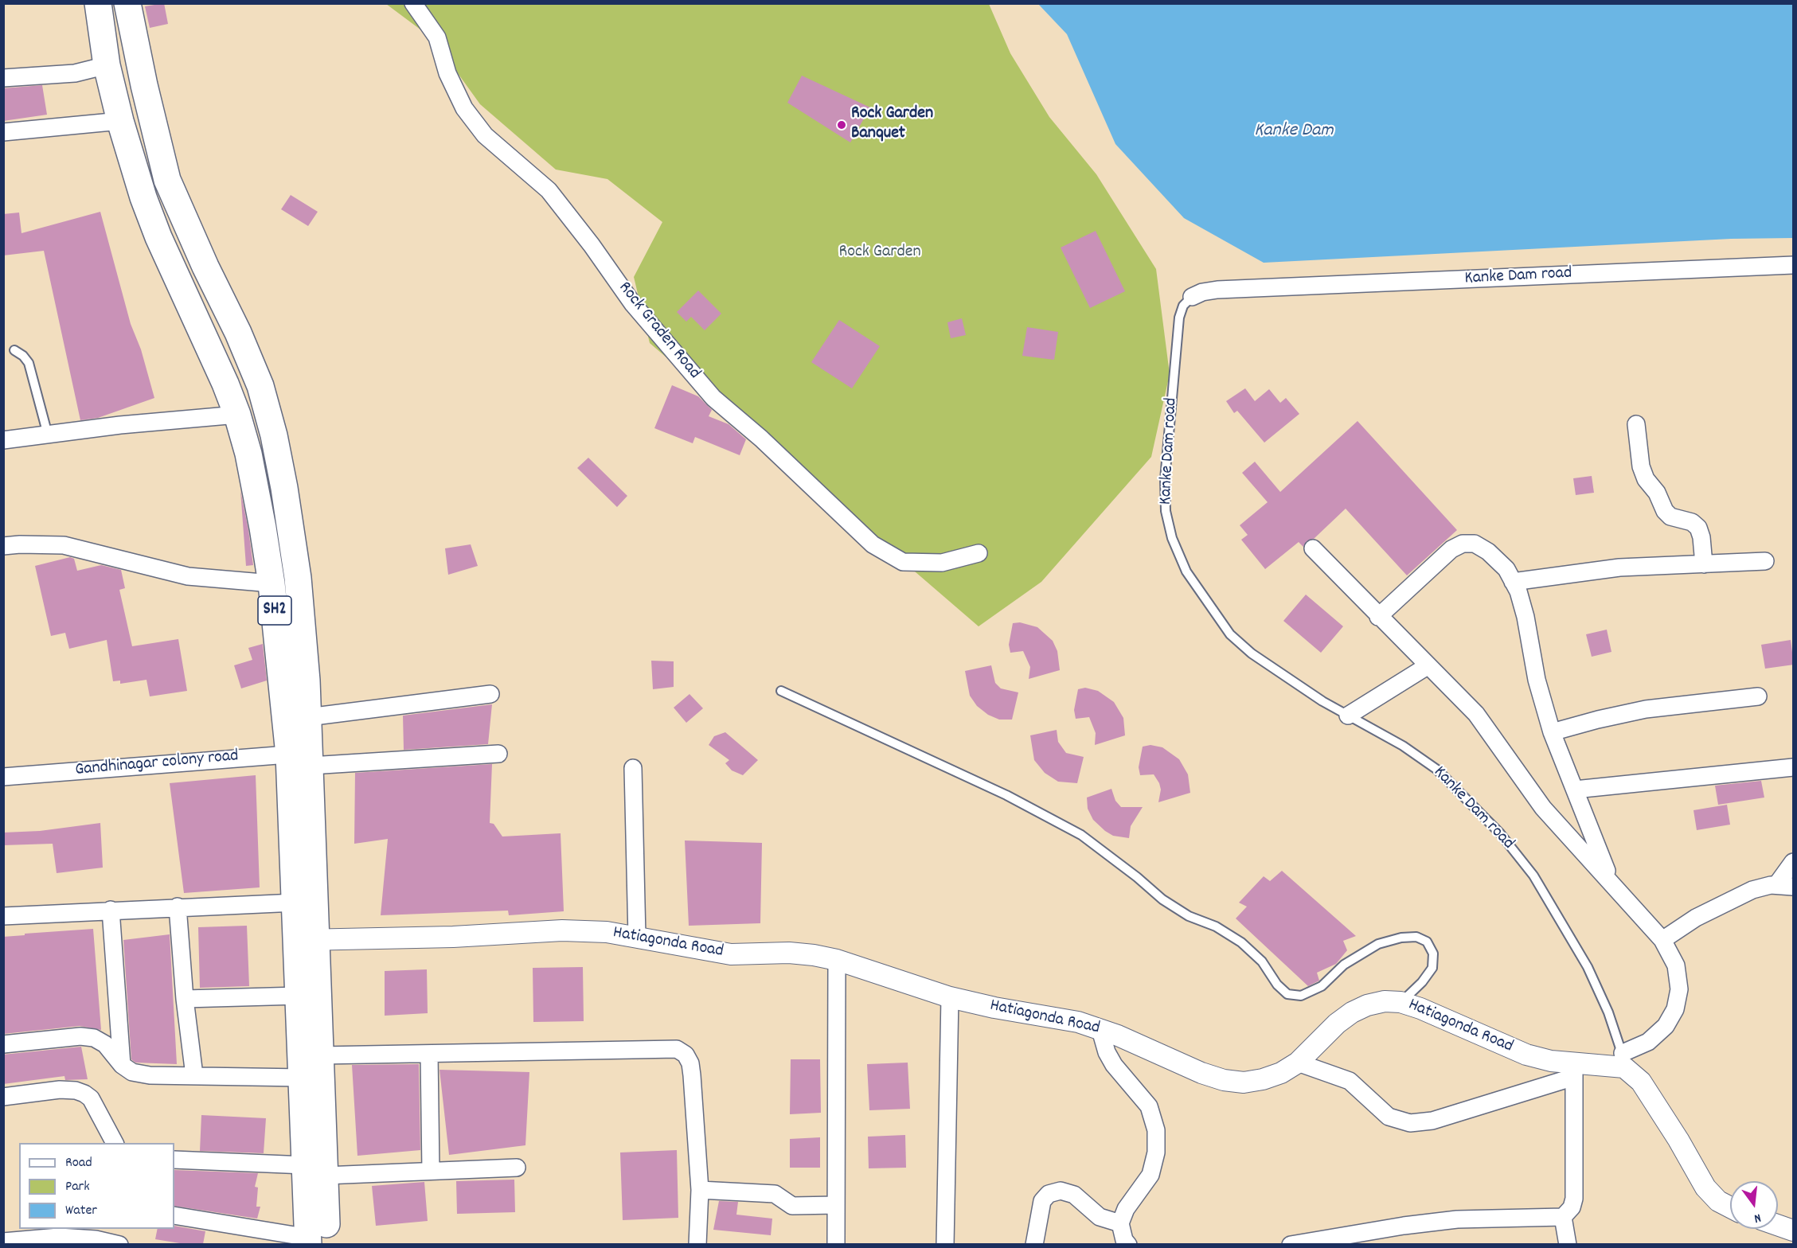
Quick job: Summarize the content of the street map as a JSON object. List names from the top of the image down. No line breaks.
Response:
{"streets":{"main road":["SH2"],"street":["Kanke Dam road","Rock Graden Road","Gandhinagar colony road","Hatiagonda Road"]},"crossings":[["Kanke Dam road","Hatiagonda Road"],["SH2","Gandhinagar colony road"],["SH2","Hatiagonda Road"]],"water":["Kanke Dam"],"parks":["Rock Garden"],"places":["Rock Garden Banquet"],"legend":["Road","Park","Water"],"north":"bottom"}
